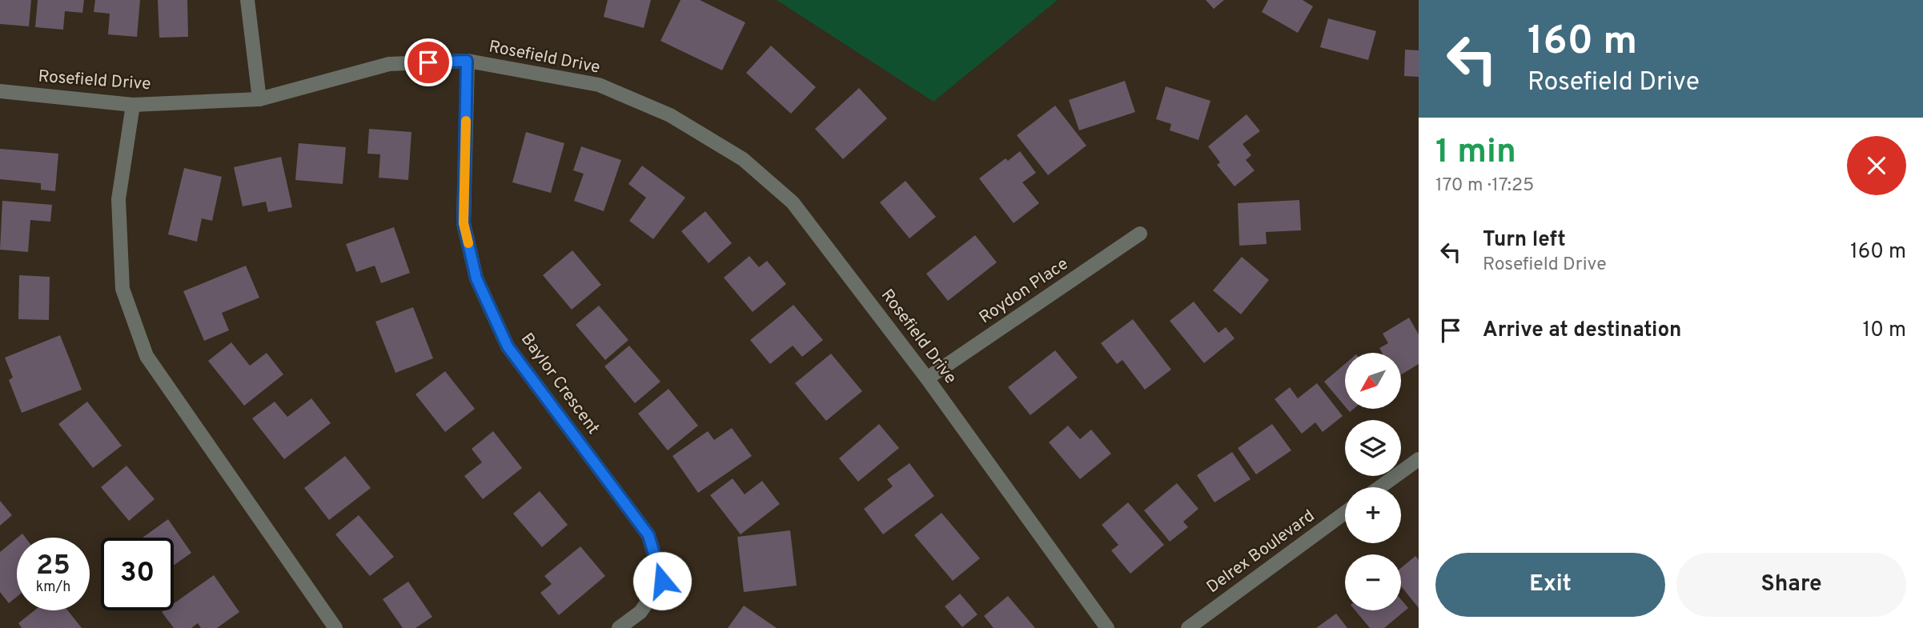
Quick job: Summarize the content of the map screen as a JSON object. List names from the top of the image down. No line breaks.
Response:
{"streets":{"street":["Rosefield Drive","Roydon Place","Baylor Crescent","Delrex Boulevard"]},"crossings":[["Rosefield Drive","Roydon Place"],["Rosefield Drive","Baylor Crescent"]],"north":"bottom left","page":{"turn":["160 m","Rosefield Drive"],"heading":["1 min","170 m · 17:25"],"list":[{"name":"Turn left","note":"Rosefield Drive","value":"160 m"},{"name":"Arrive at destination","value":"10 m"}],"map_buttons":["+","−"],"speed":"25 km/h","limit":"30","buttons":["Exit","Share"]}}
